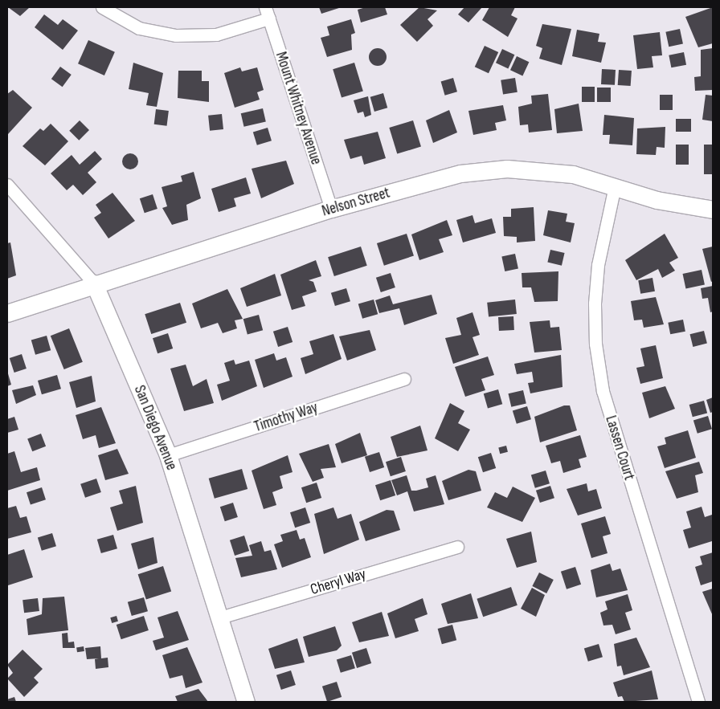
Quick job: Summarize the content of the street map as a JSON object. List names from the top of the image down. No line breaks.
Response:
{"streets":{"street":["Mount Whitney Avenue","Nelson Street","Timothy Way","San Diego Avenue","Lassen Court","Cheryl Way"]},"crossings":[["Mount Whitney Avenue","Nelson Street"],["Nelson Street","San Diego Avenue"],["Nelson Street","Lassen Court"],["Timothy Way","San Diego Avenue"],["San Diego Avenue","Cheryl Way"]]}
